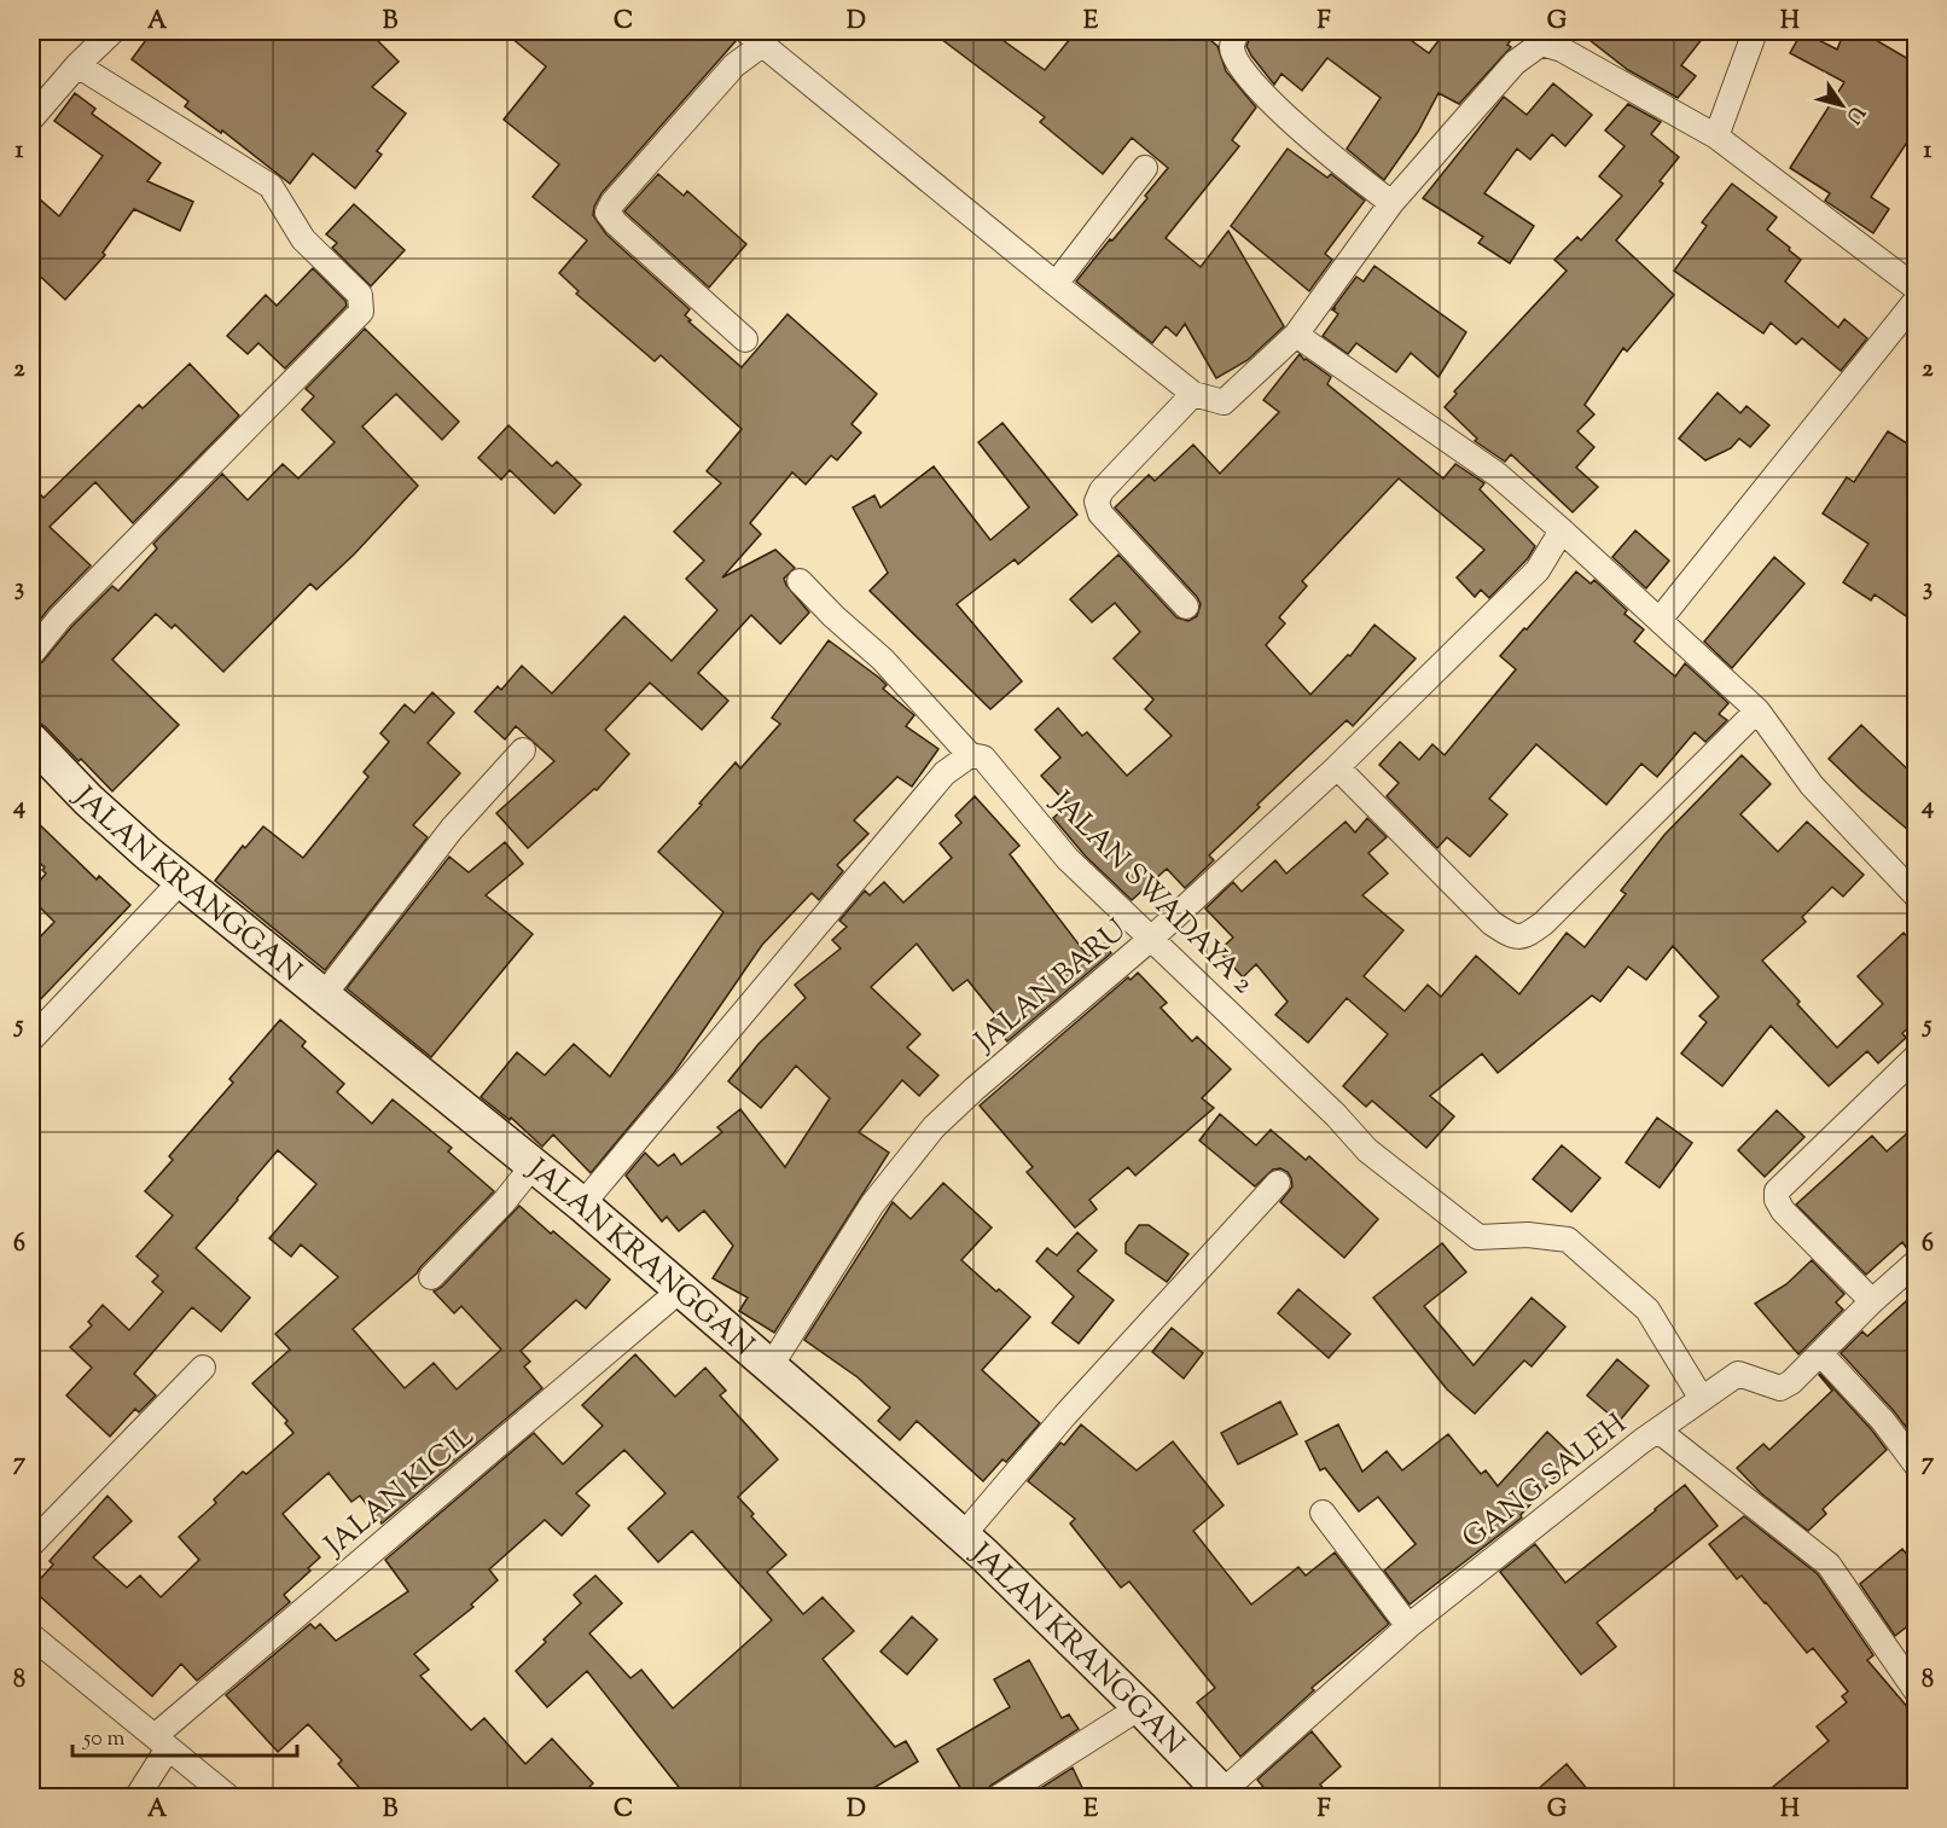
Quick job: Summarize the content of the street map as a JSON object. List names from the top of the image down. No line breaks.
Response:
{"streets":{"main road":["JALAN KRANGGAN"],"street":["JALAN SWADAYA 2","JALAN BARU","GANG SALEH","JALAN KICIL"]},"crossings":[["JALAN KRANGGAN","JALAN BARU"],["JALAN KRANGGAN","GANG SALEH"],["JALAN KRANGGAN","JALAN KICIL"],["JALAN SWADAYA 2","JALAN BARU"]],"scale_bar":"50 m","north":"bottom right","grid":{"columns":["A","B","C","D","E","F","G","H"],"rows":["1","2","3","4","5","6","7","8"]}}
